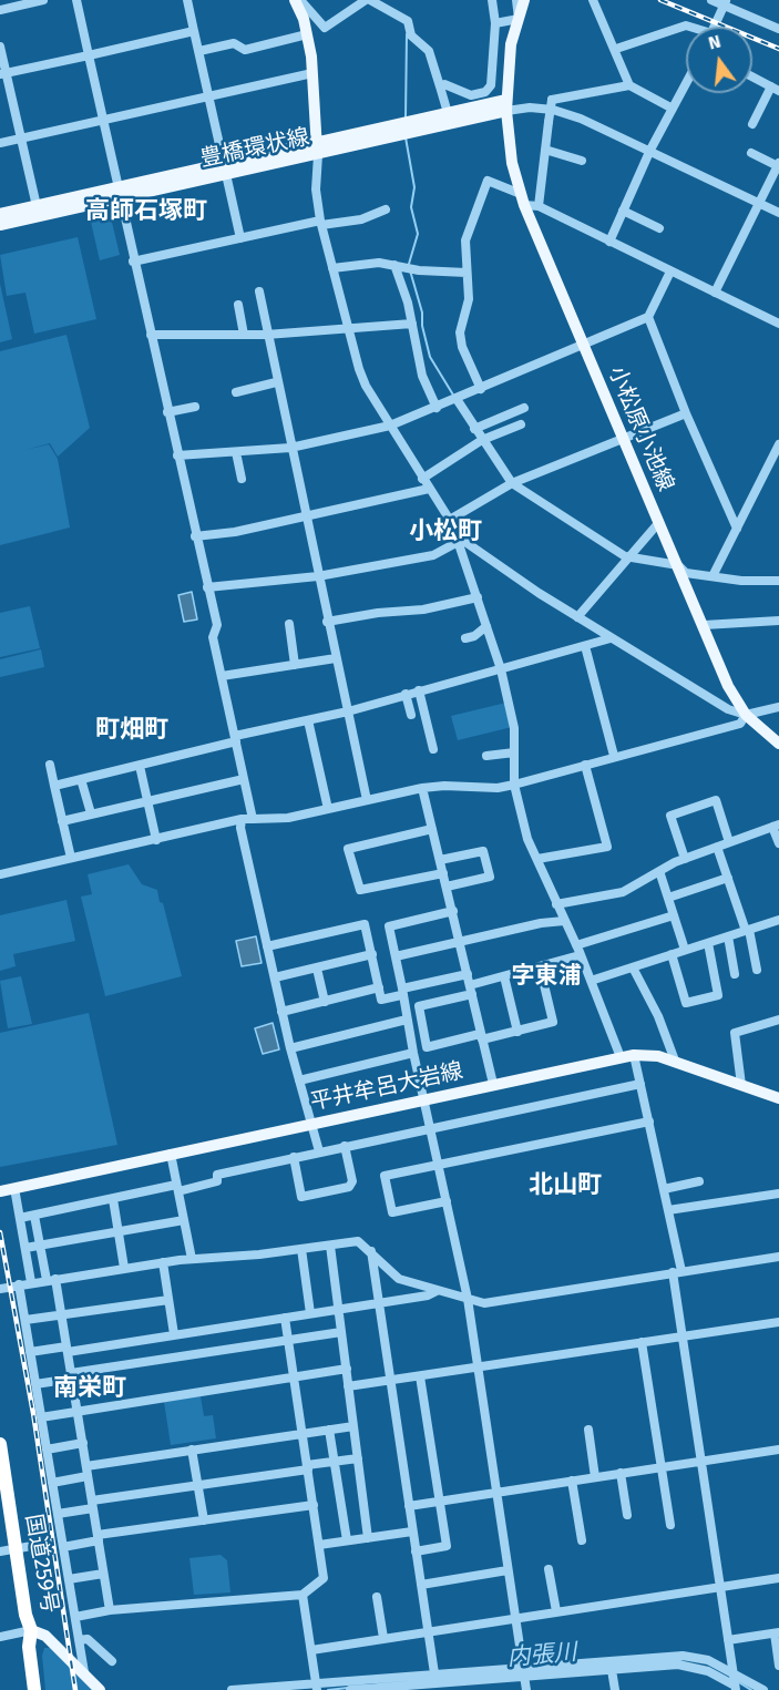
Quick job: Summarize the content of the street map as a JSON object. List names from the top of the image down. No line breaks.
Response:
{"streets":{"highway":["国道259号"],"main road":["豊橋環状線","小松原小池線","平井牟呂大岩線"]},"crossings":[["豊橋環状線","小松原小池線"]],"districts":["高師石塚町","小松町","町畑町","字東浦","北山町","南栄町"],"water":["内張川"],"north":"top"}
